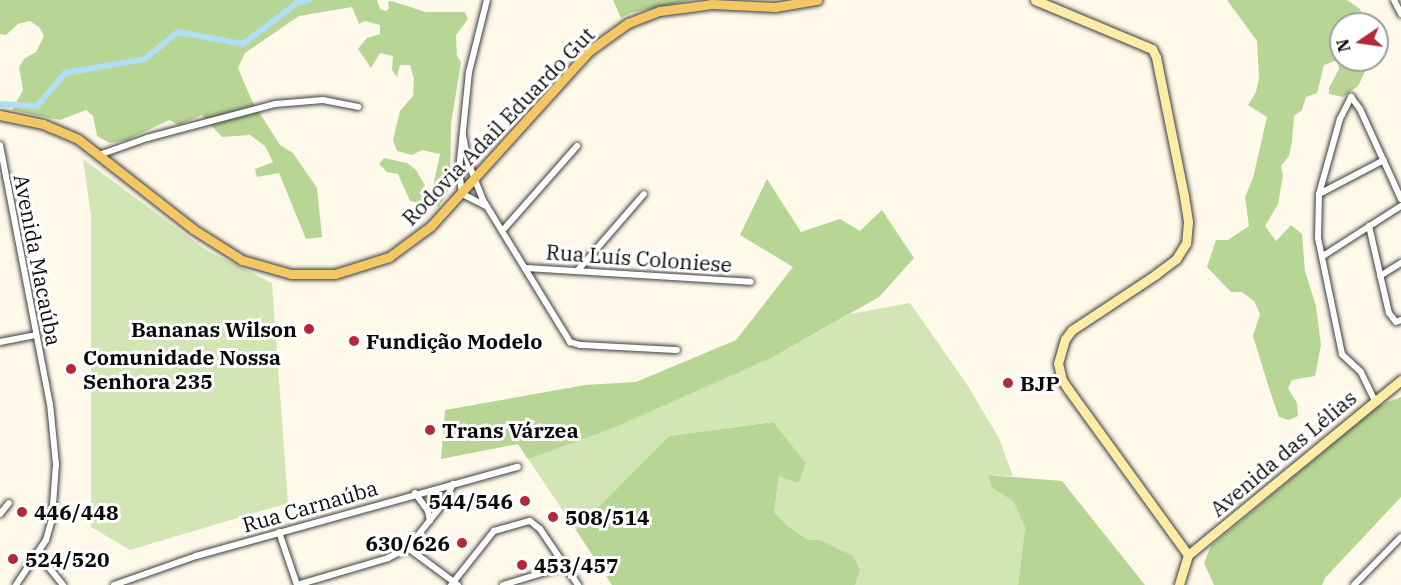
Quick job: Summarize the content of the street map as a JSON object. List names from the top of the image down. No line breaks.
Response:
{"streets":{"main road":["Rodovia Adail Eduardo Gut"],"street":["Rua Luís Coloniese","Avenida Macaúba","Avenida das Lélias","Rua Carnaúba"]},"places":["Bananas Wilson","Fundição Modelo","Comunidade Nossa Senhora 235","BJP","Trans Várzea","544/546","446/448","508/514","630/626","524/520","453/457"],"north":"left"}
